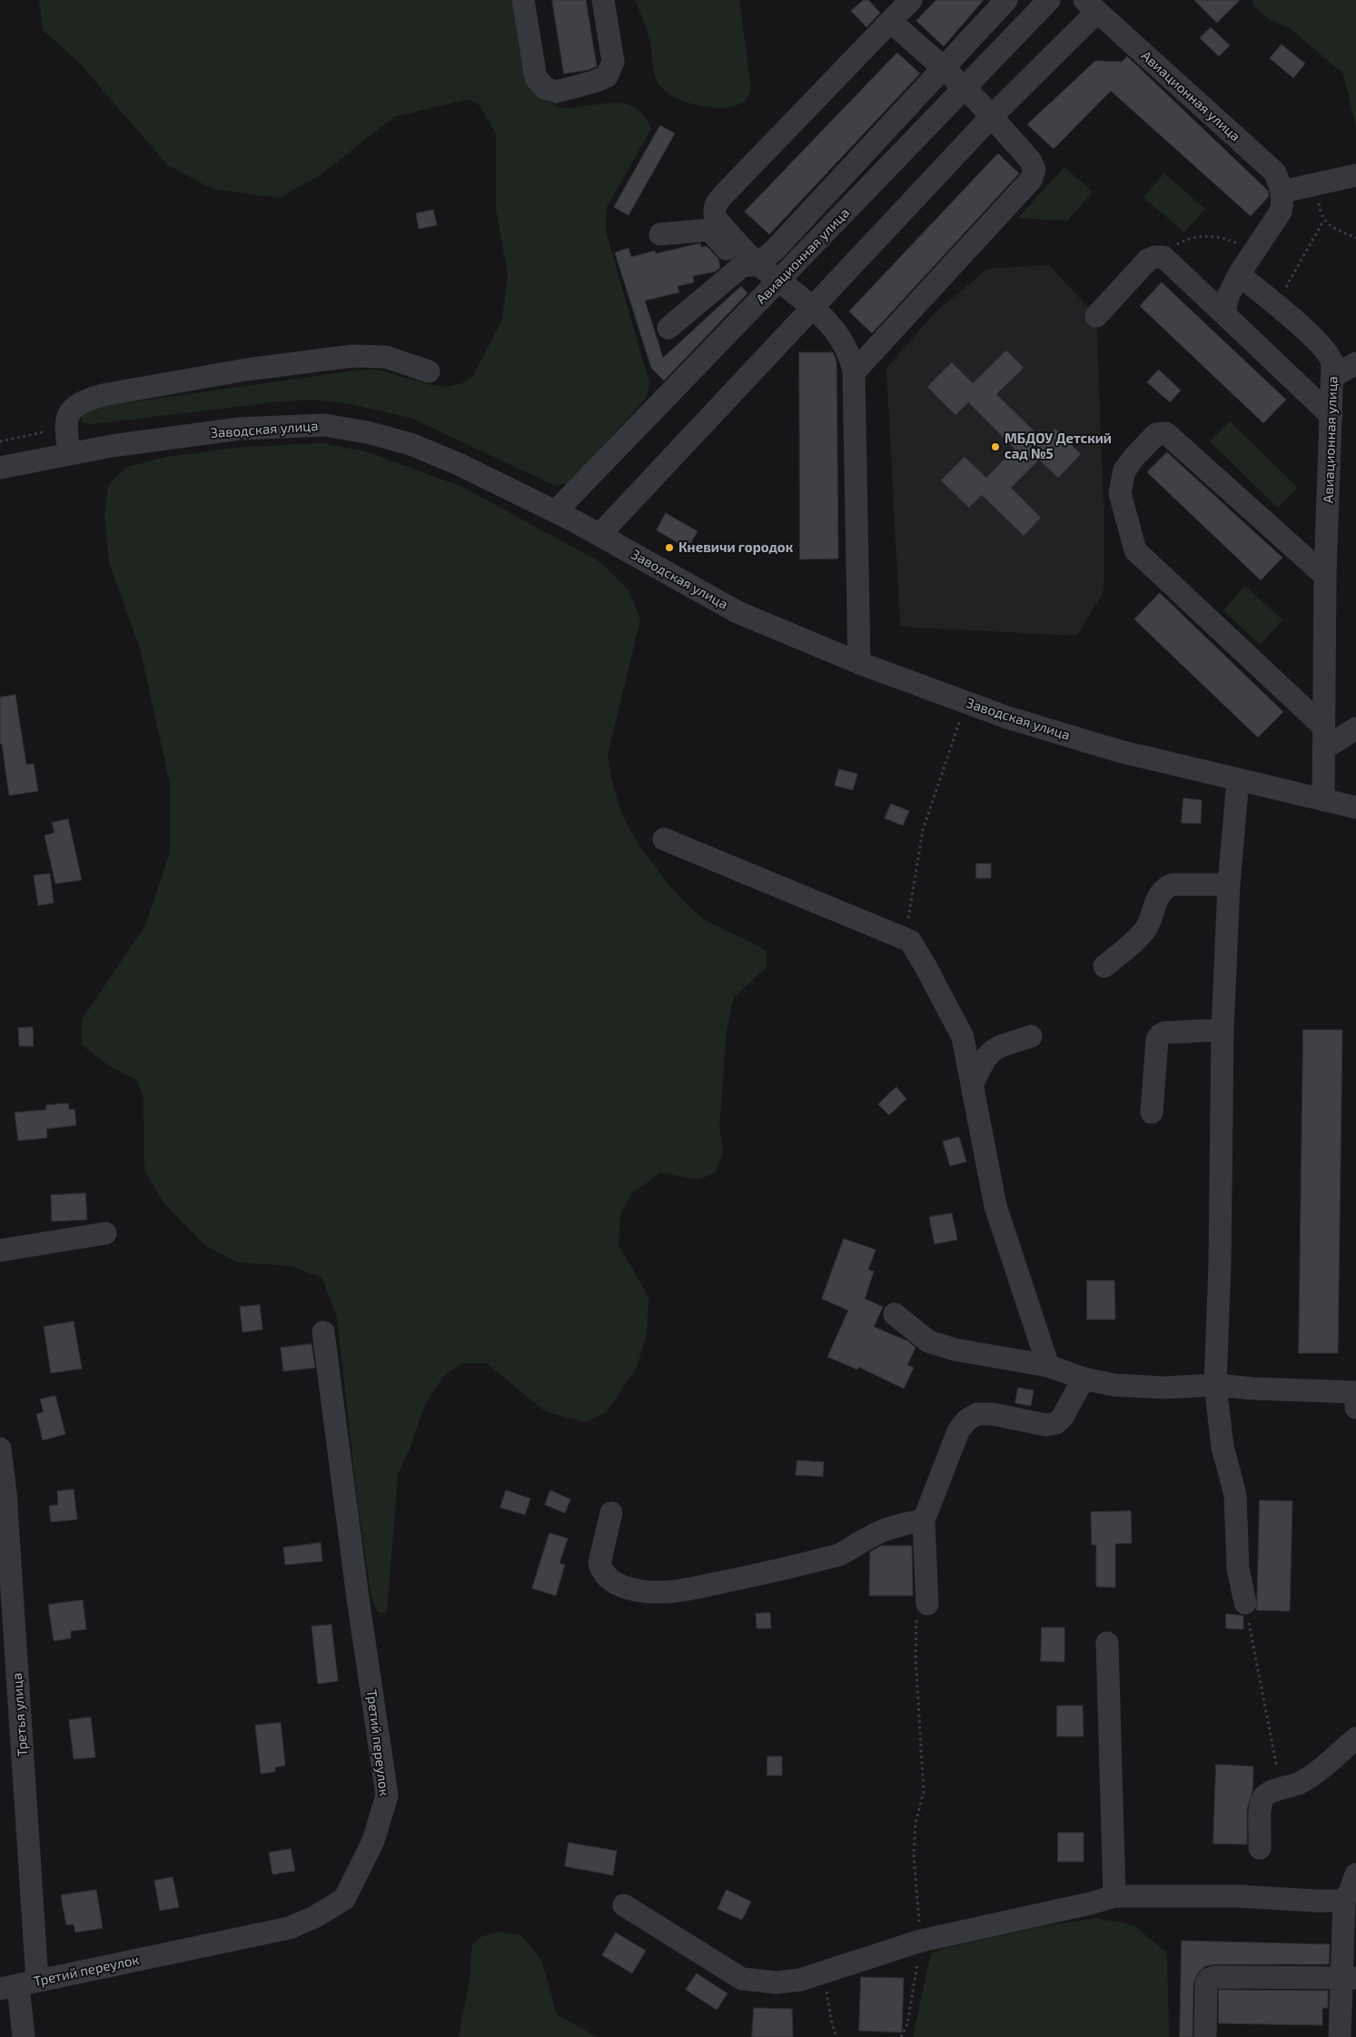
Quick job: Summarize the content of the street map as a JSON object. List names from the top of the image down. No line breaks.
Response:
{"streets":{"street":["Авиационная улица","Заводская улица","Третья улица","Третий переулок"]},"crossings":[["Авиационная улица","Заводская улица"],["Третья улица","Третий переулок"]],"places":["МБДОУ Детский сад №5","Кневичи городок"]}
